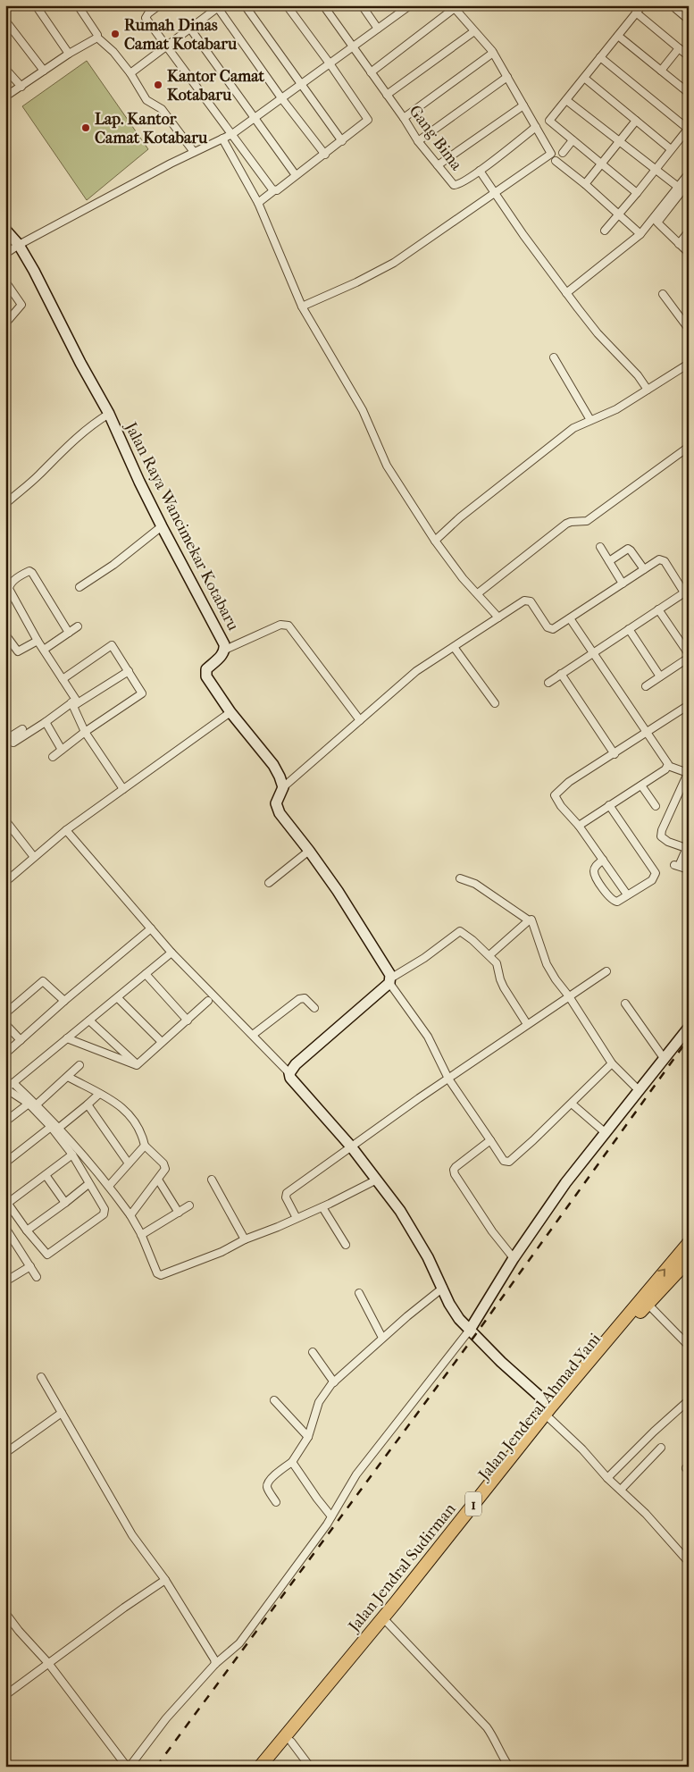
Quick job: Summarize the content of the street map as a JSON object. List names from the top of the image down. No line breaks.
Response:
{"streets":{"highway":["Jalan Jenderal Ahmad Yani","1","Jalan Jendral Sudirman"],"street":["Gang Bima","Jalan Raya Wancimekar Kotabaru"]},"places":["Rumah Dinas Camat Kotabaru","Kantor Camat Kotabaru","Lap. Kantor Camat Kotabaru"]}
